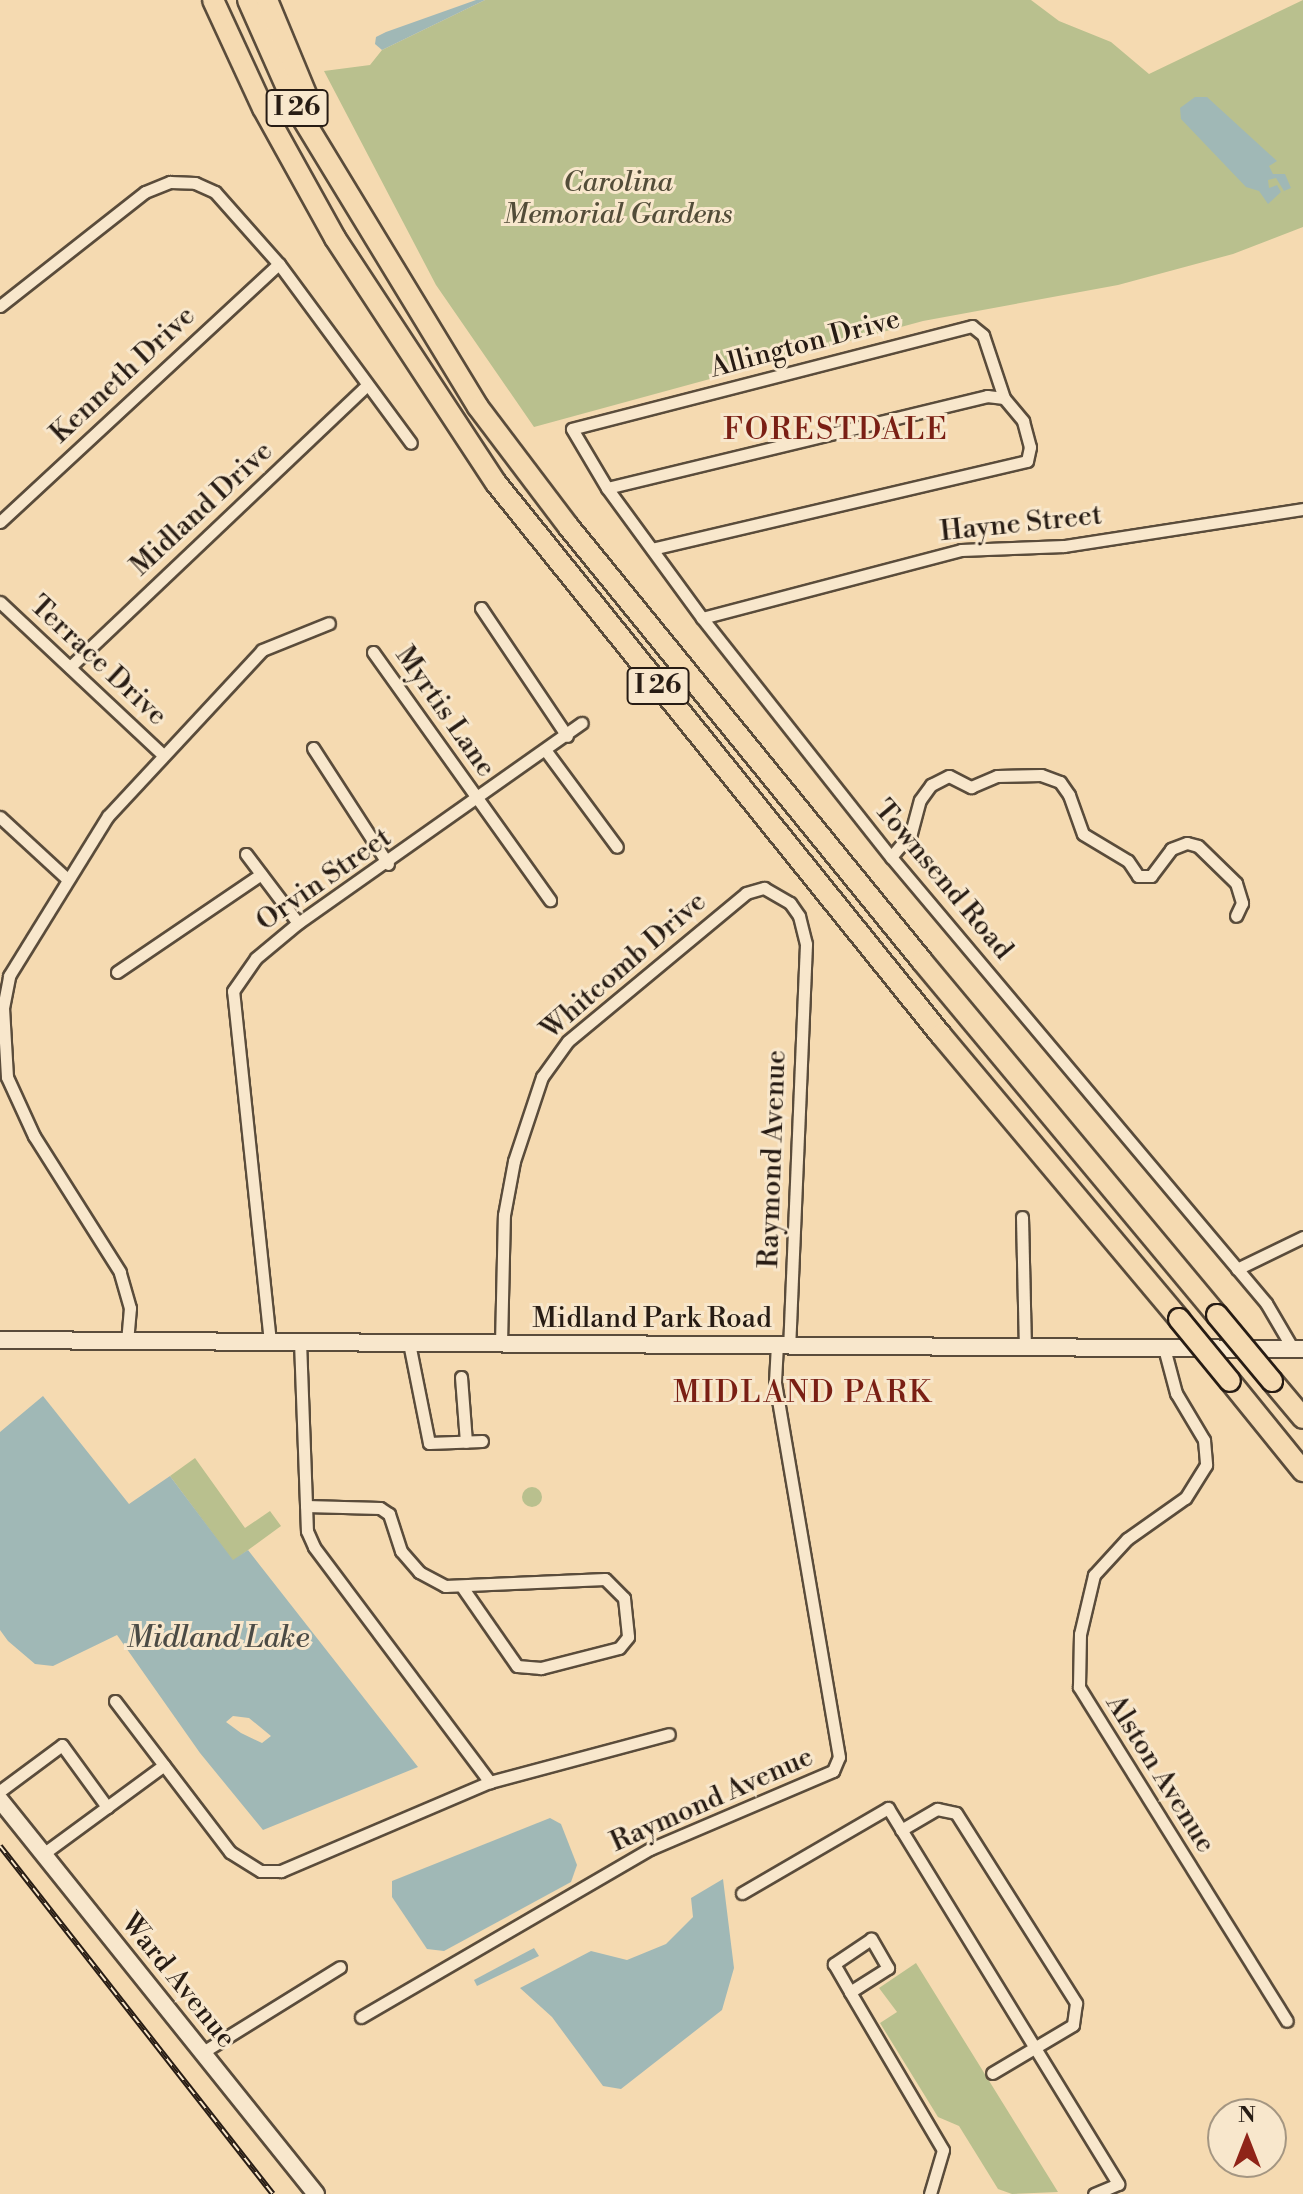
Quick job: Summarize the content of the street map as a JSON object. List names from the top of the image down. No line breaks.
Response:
{"streets":{"highway":["I 26"],"street":["Allington Drive","Kenneth Drive","Midland Drive","Hayne Street","Terrace Drive","Myrtis Lane","Orvin Street","Townsend Road","Whitcomb Drive","Raymond Avenue","Midland Park Road","Alston Avenue","Ward Avenue"]},"crossings":[["Allington Drive","Townsend Road"],["Midland Drive","Terrace Drive"],["Hayne Street","Townsend Road"],["Myrtis Lane","Orvin Street"],["Orvin Street","Midland Park Road"],["Townsend Road","Midland Park Road"],["Whitcomb Drive","Raymond Avenue"],["Whitcomb Drive","Midland Park Road"],["Raymond Avenue","Midland Park Road"],["Midland Park Road","Alston Avenue"]],"districts":["FORESTDALE","MIDLAND PARK"],"water":["Midland Lake"],"parks":["Carolina Memorial Gardens"],"north":"top"}
